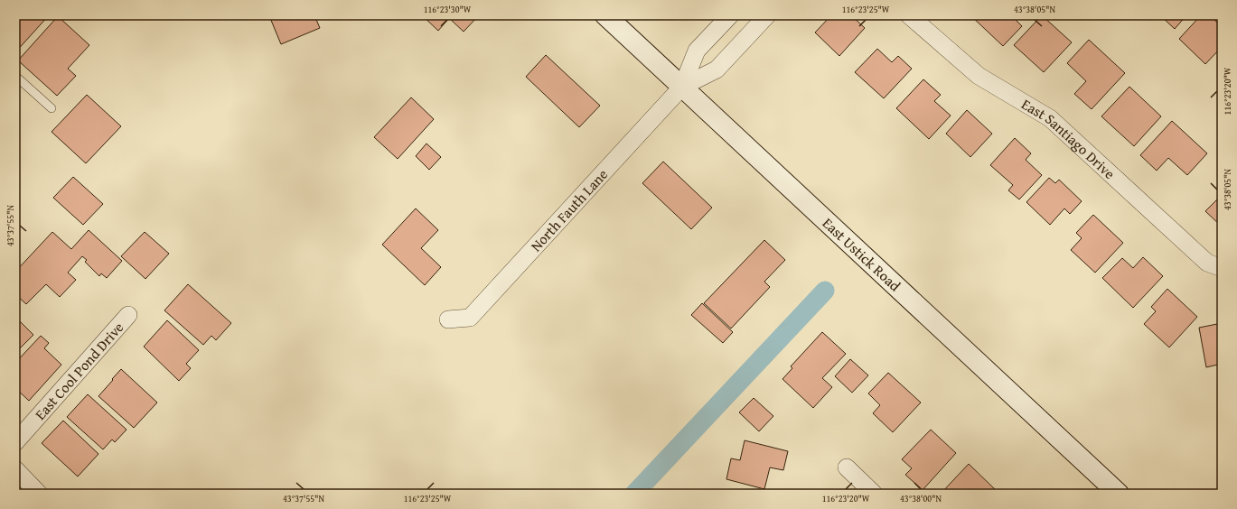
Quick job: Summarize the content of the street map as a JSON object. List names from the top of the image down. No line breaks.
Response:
{"streets":{"main road":["East Ustick Road"],"street":["East Santiago Drive","North Fauth Lane","East Cool Pond Drive"]},"crossings":[["North Fauth Lane","East Ustick Road"]],"coordinates":["116°23'30\"W","116°23'25\"W","43°38'05\"N","116°23'20\"W","43°37'55\"N","43°38'00\"N"]}
